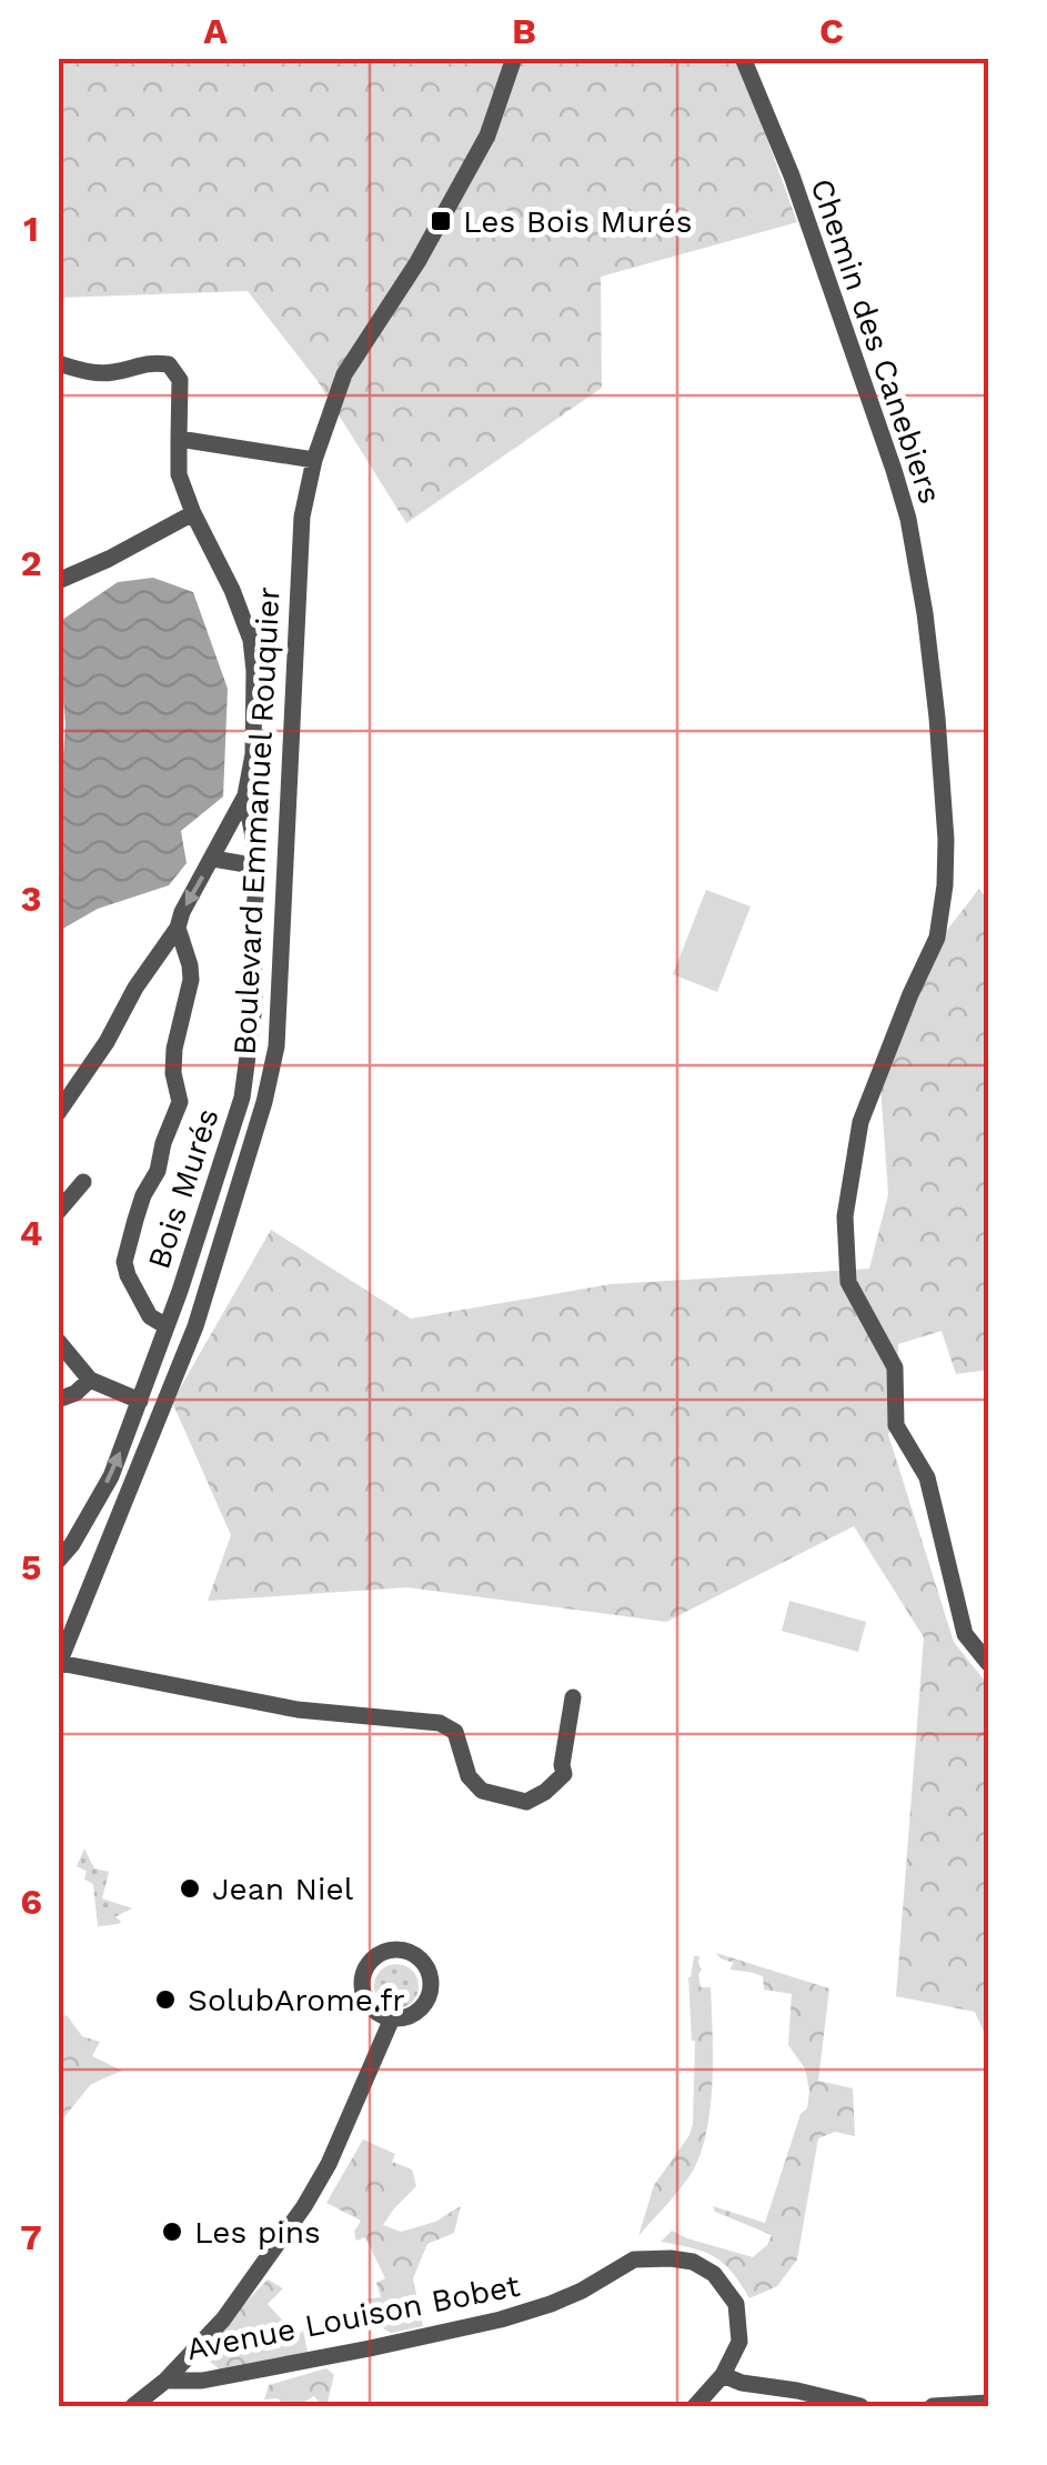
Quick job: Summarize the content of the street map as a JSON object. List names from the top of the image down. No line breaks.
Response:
{"streets":{"street":["Chemin des Canebiers","Boulevard Emmanuel Rouquier","Bois Murés","Avenue Louison Bobet"]},"places":{"transit":["Les Bois Murés"],"other":["Jean Niel","SolubArome.fr","Les pins"]},"grid":{"columns":["A","B","C"],"rows":["1","2","3","4","5","6","7"]}}
